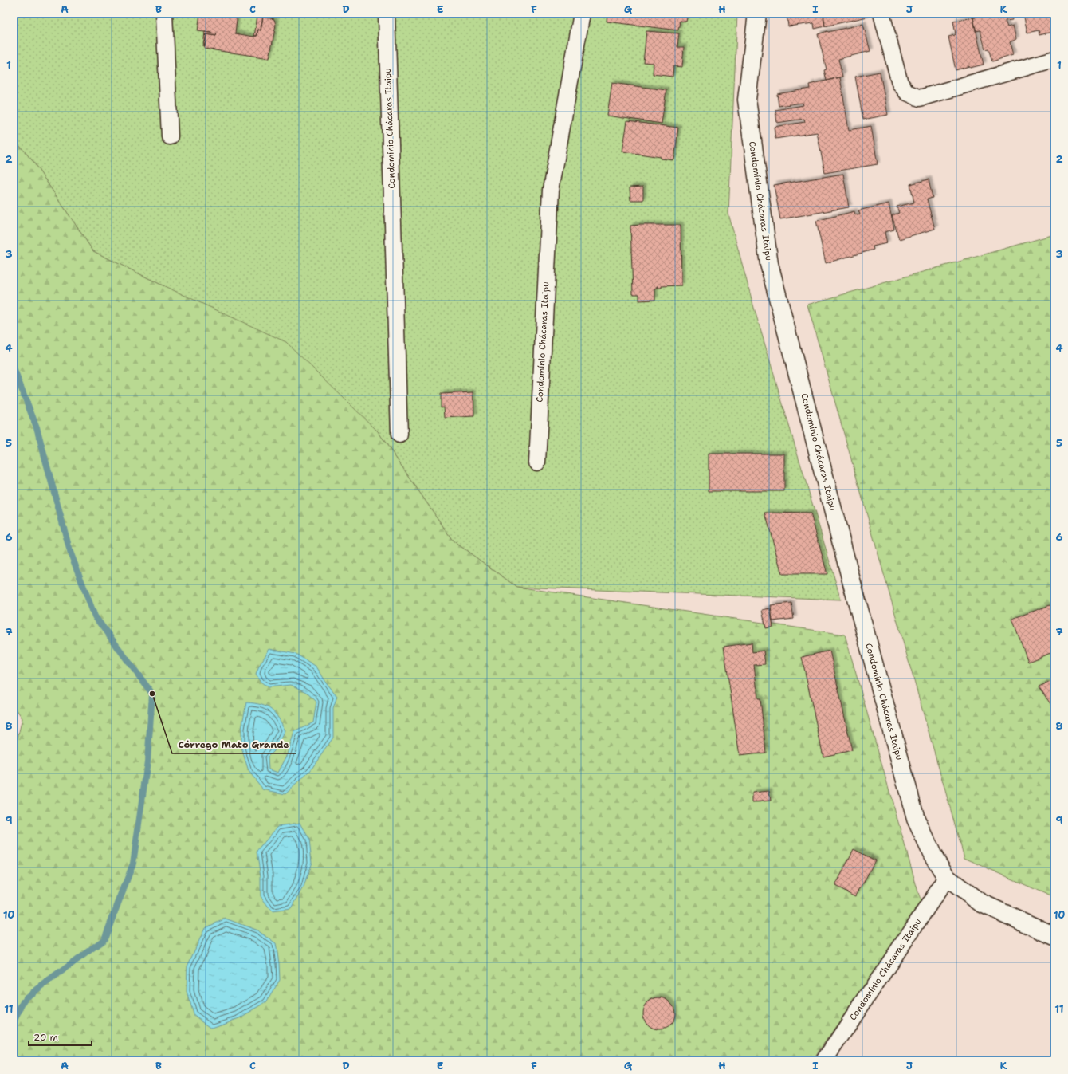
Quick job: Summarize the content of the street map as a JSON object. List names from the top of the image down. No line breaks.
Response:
{"streets":{"street":["Condomínio Chácaras Itaipu"]},"places":["Córrego Mato Grande"],"scale_bar":"20 m","grid":{"columns":["A","B","C","D","E","F","G","H","I","J","K"],"rows":["1","2","3","4","5","6","7","8","9","10","11"]}}
